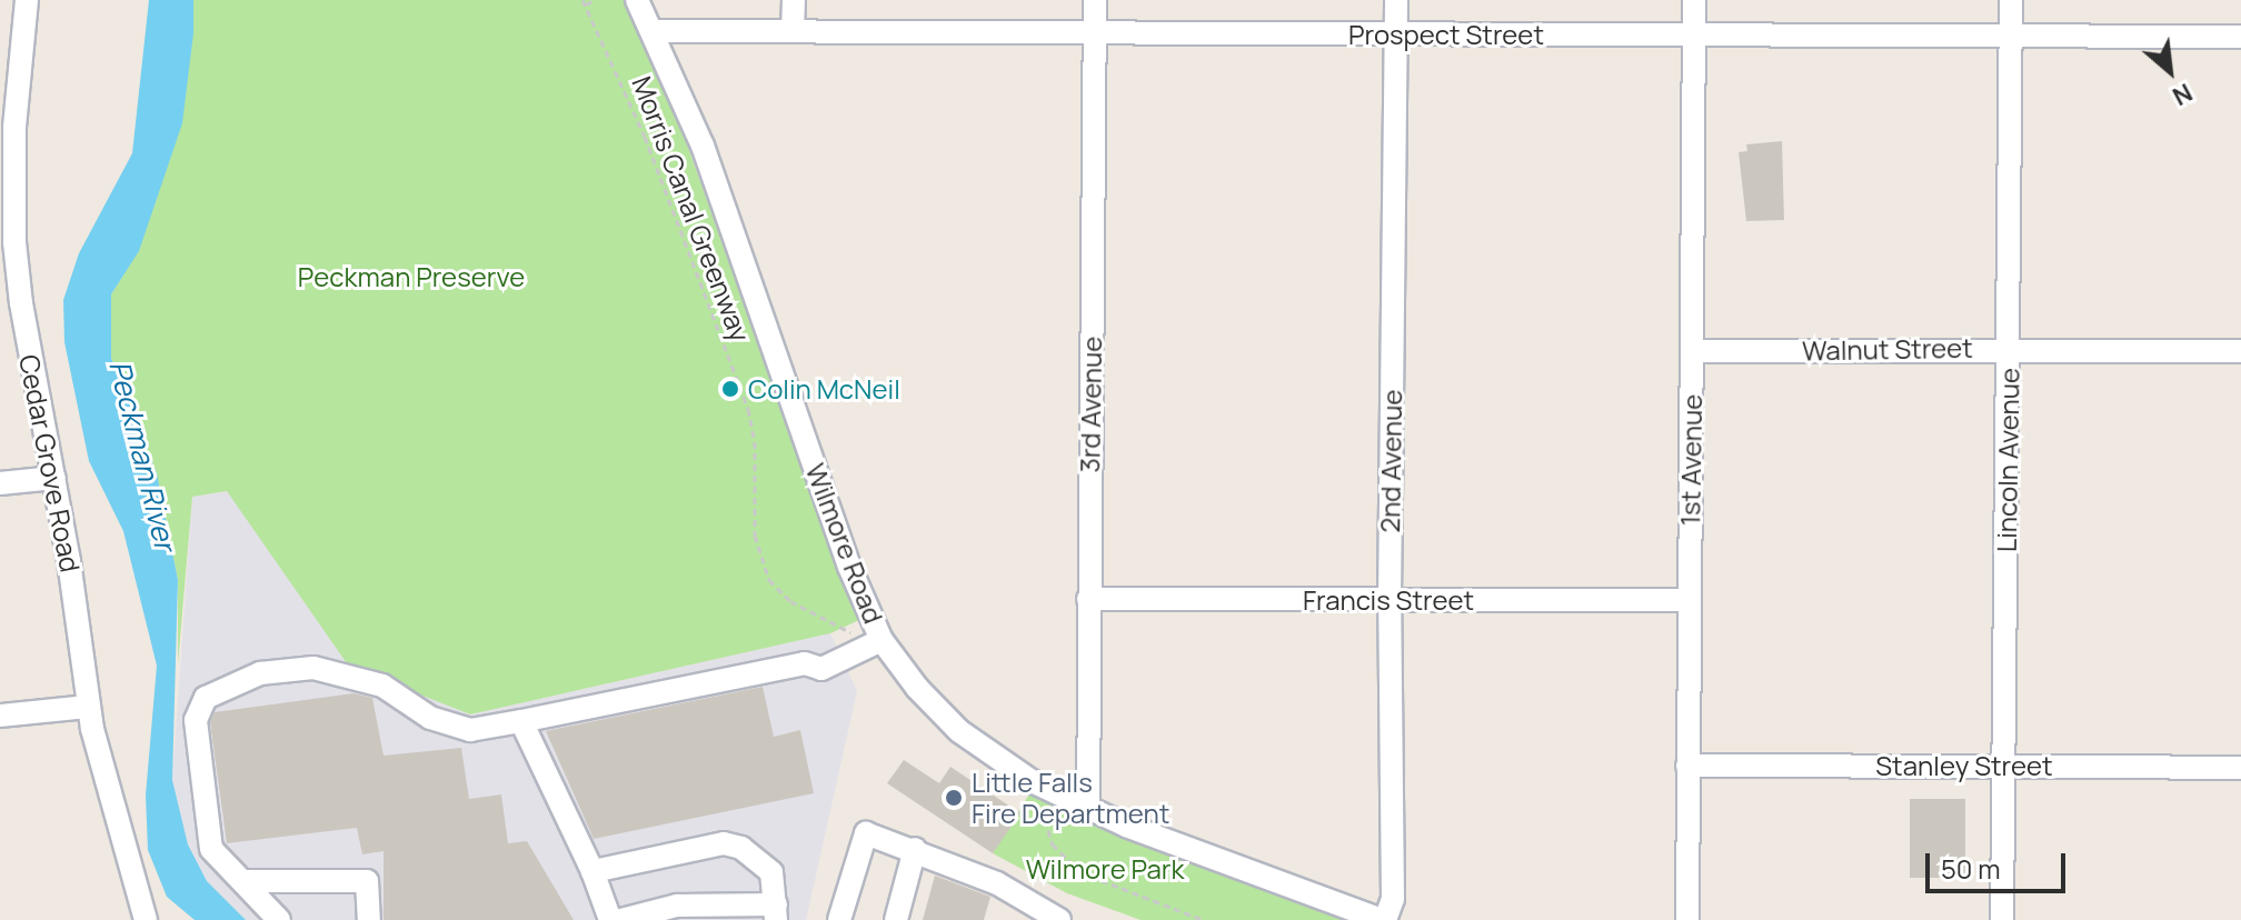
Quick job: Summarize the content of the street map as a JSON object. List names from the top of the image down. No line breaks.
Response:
{"streets":{"street":["Prospect Street","Walnut Street","3rd Avenue","1st Avenue","Lincoln Avenue","2nd Avenue","Cedar Grove Road","Wilmore Road","Francis Street","Stanley Street"],"path":["Morris Canal Greenway"]},"crossings":[["Prospect Street","3rd Avenue"],["Prospect Street","1st Avenue"],["Prospect Street","Lincoln Avenue"],["Prospect Street","2nd Avenue"],["Prospect Street","Wilmore Road"],["Morris Canal Greenway","Wilmore Road"],["Walnut Street","1st Avenue"],["Walnut Street","Lincoln Avenue"],["3rd Avenue","Wilmore Road"],["3rd Avenue","Francis Street"],["1st Avenue","Francis Street"],["1st Avenue","Stanley Street"],["Lincoln Avenue","Stanley Street"],["2nd Avenue","Wilmore Road"],["2nd Avenue","Francis Street"]],"water":["Peckman River"],"parks":["Peckman Preserve","Wilmore Park"],"places":["Colin McNeil","Little Falls Fire Department"],"scale_bar":"50 m","north":"bottom right"}
